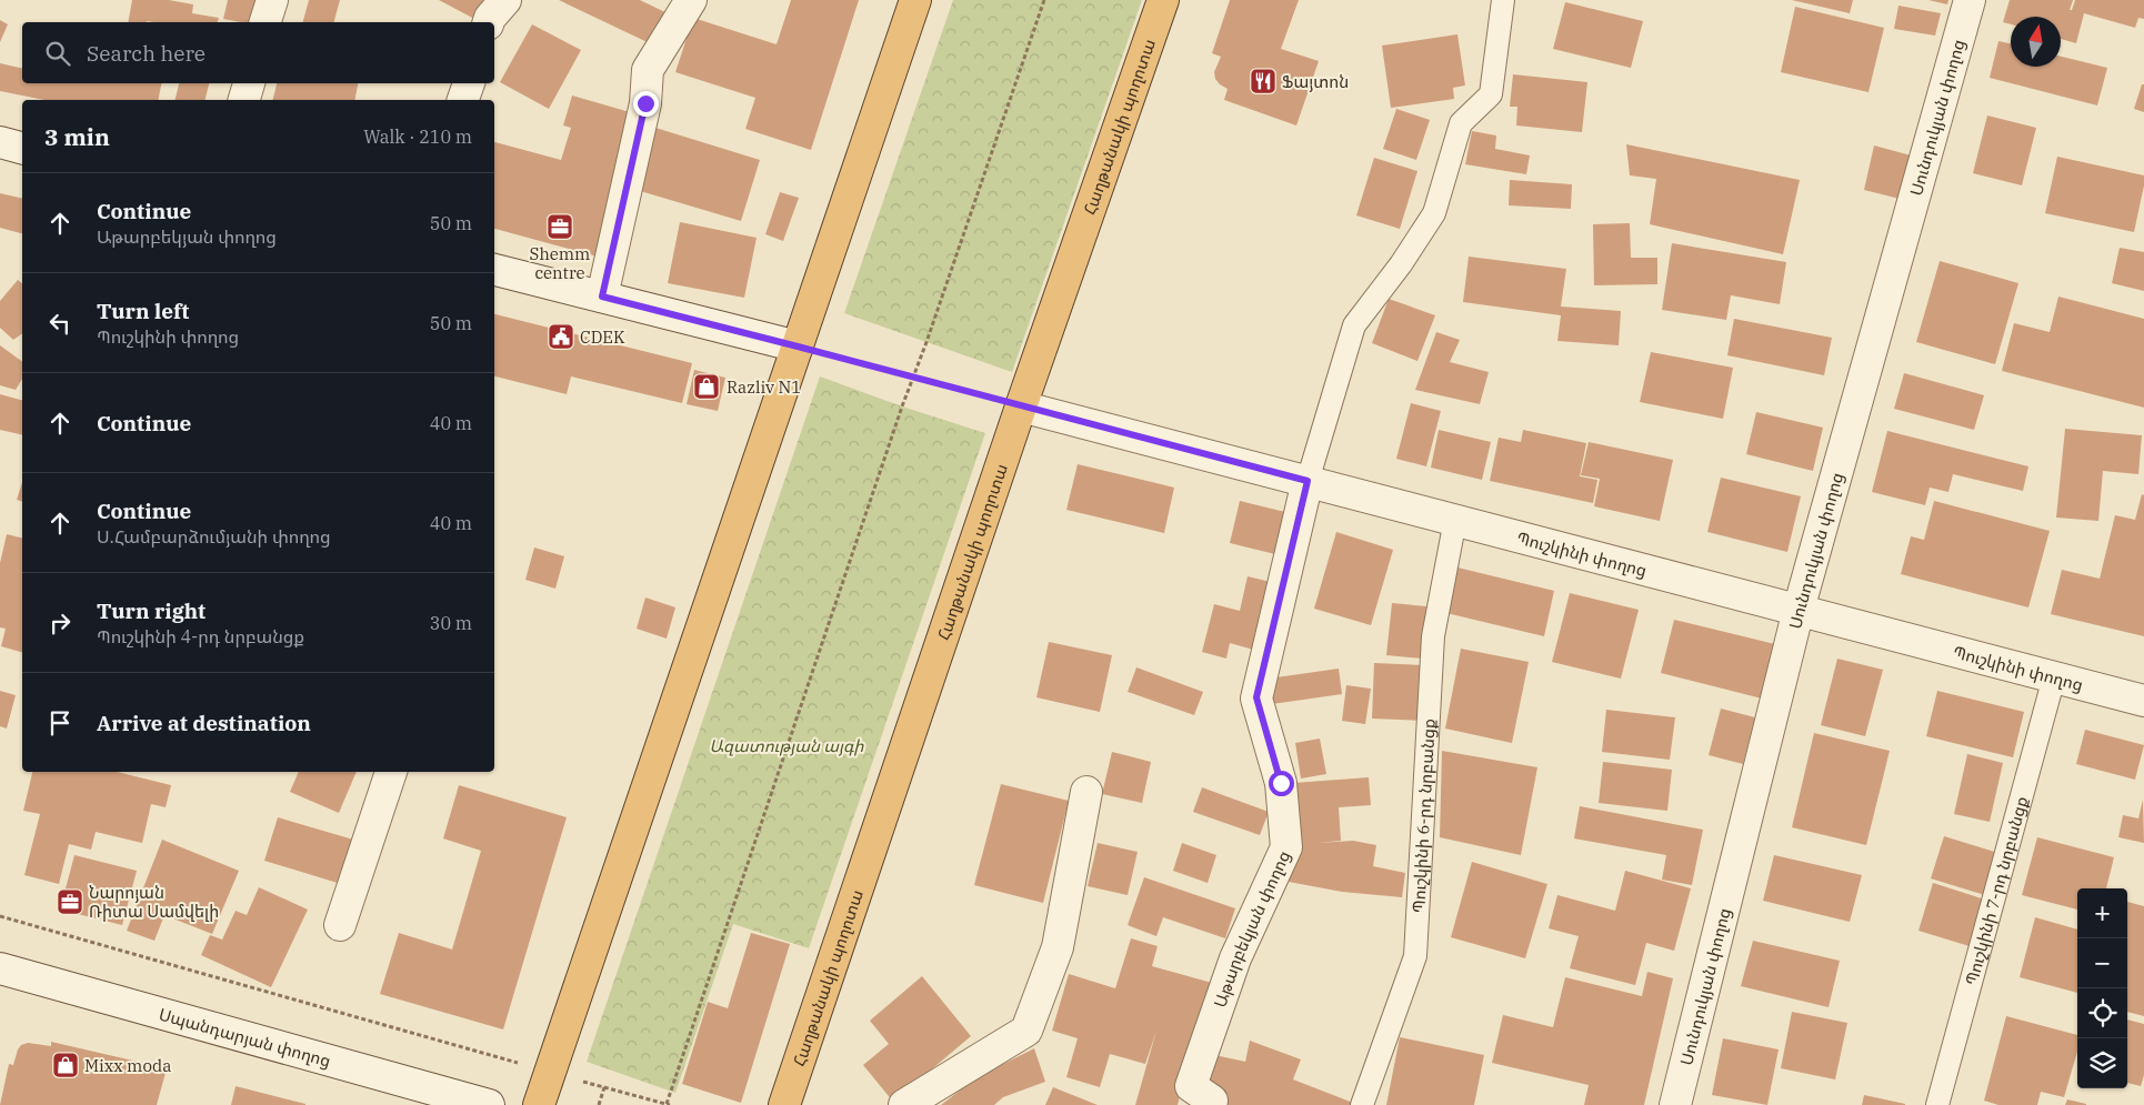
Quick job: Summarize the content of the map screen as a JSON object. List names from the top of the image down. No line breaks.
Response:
{"streets":{"highway":["Հաղթանակի պողոտա"],"street":["Սունդուկյան փողոց","Պուշկինի փողոց","Աթարբեկյան փողոց","Սպանդարյան փողոց"],"lane":["Պուշկինի 6-րդ նրբանցք","Պուշկինի 7-րդ նրբանցք"]},"crossings":[["Սունդուկյան փողոց","Պուշկինի փողոց"],["Հաղթանակի պողոտա","Պուշկինի փողոց"],["Պուշկինի փողոց","Պուշկինի 6-րդ նրբանցք"],["Պուշկինի փողոց","Պուշկինի 7-րդ նրբանցք"],["Պուշկինի փողոց","Աթարբեկյան փողոց"]],"parks":["Ազատության այգի"],"places":{"restaurant":["Ֆայտոն"],"office":["Shemm centre","Նարոյան Ռիտա Սամվելի"],"public building":["CDEK"],"shop":["Razliv N1","Mixx moda"]},"north":"top","page":{"search":"Search here","heading":["3 min","Walk · 210 m"],"list":[["Continue","Աթարբեկյան փողոց","50 m"],["Turn left","Պուշկինի փողոց","50 m"],["Continue","40 m"],["Continue","Ս.Համբարձումյանի փողոց","40 m"],["Turn right","Պուշկինի 4-րդ նրբանցք","30 m"],"Arrive at destination"],"map_buttons":["+","−"]}}
